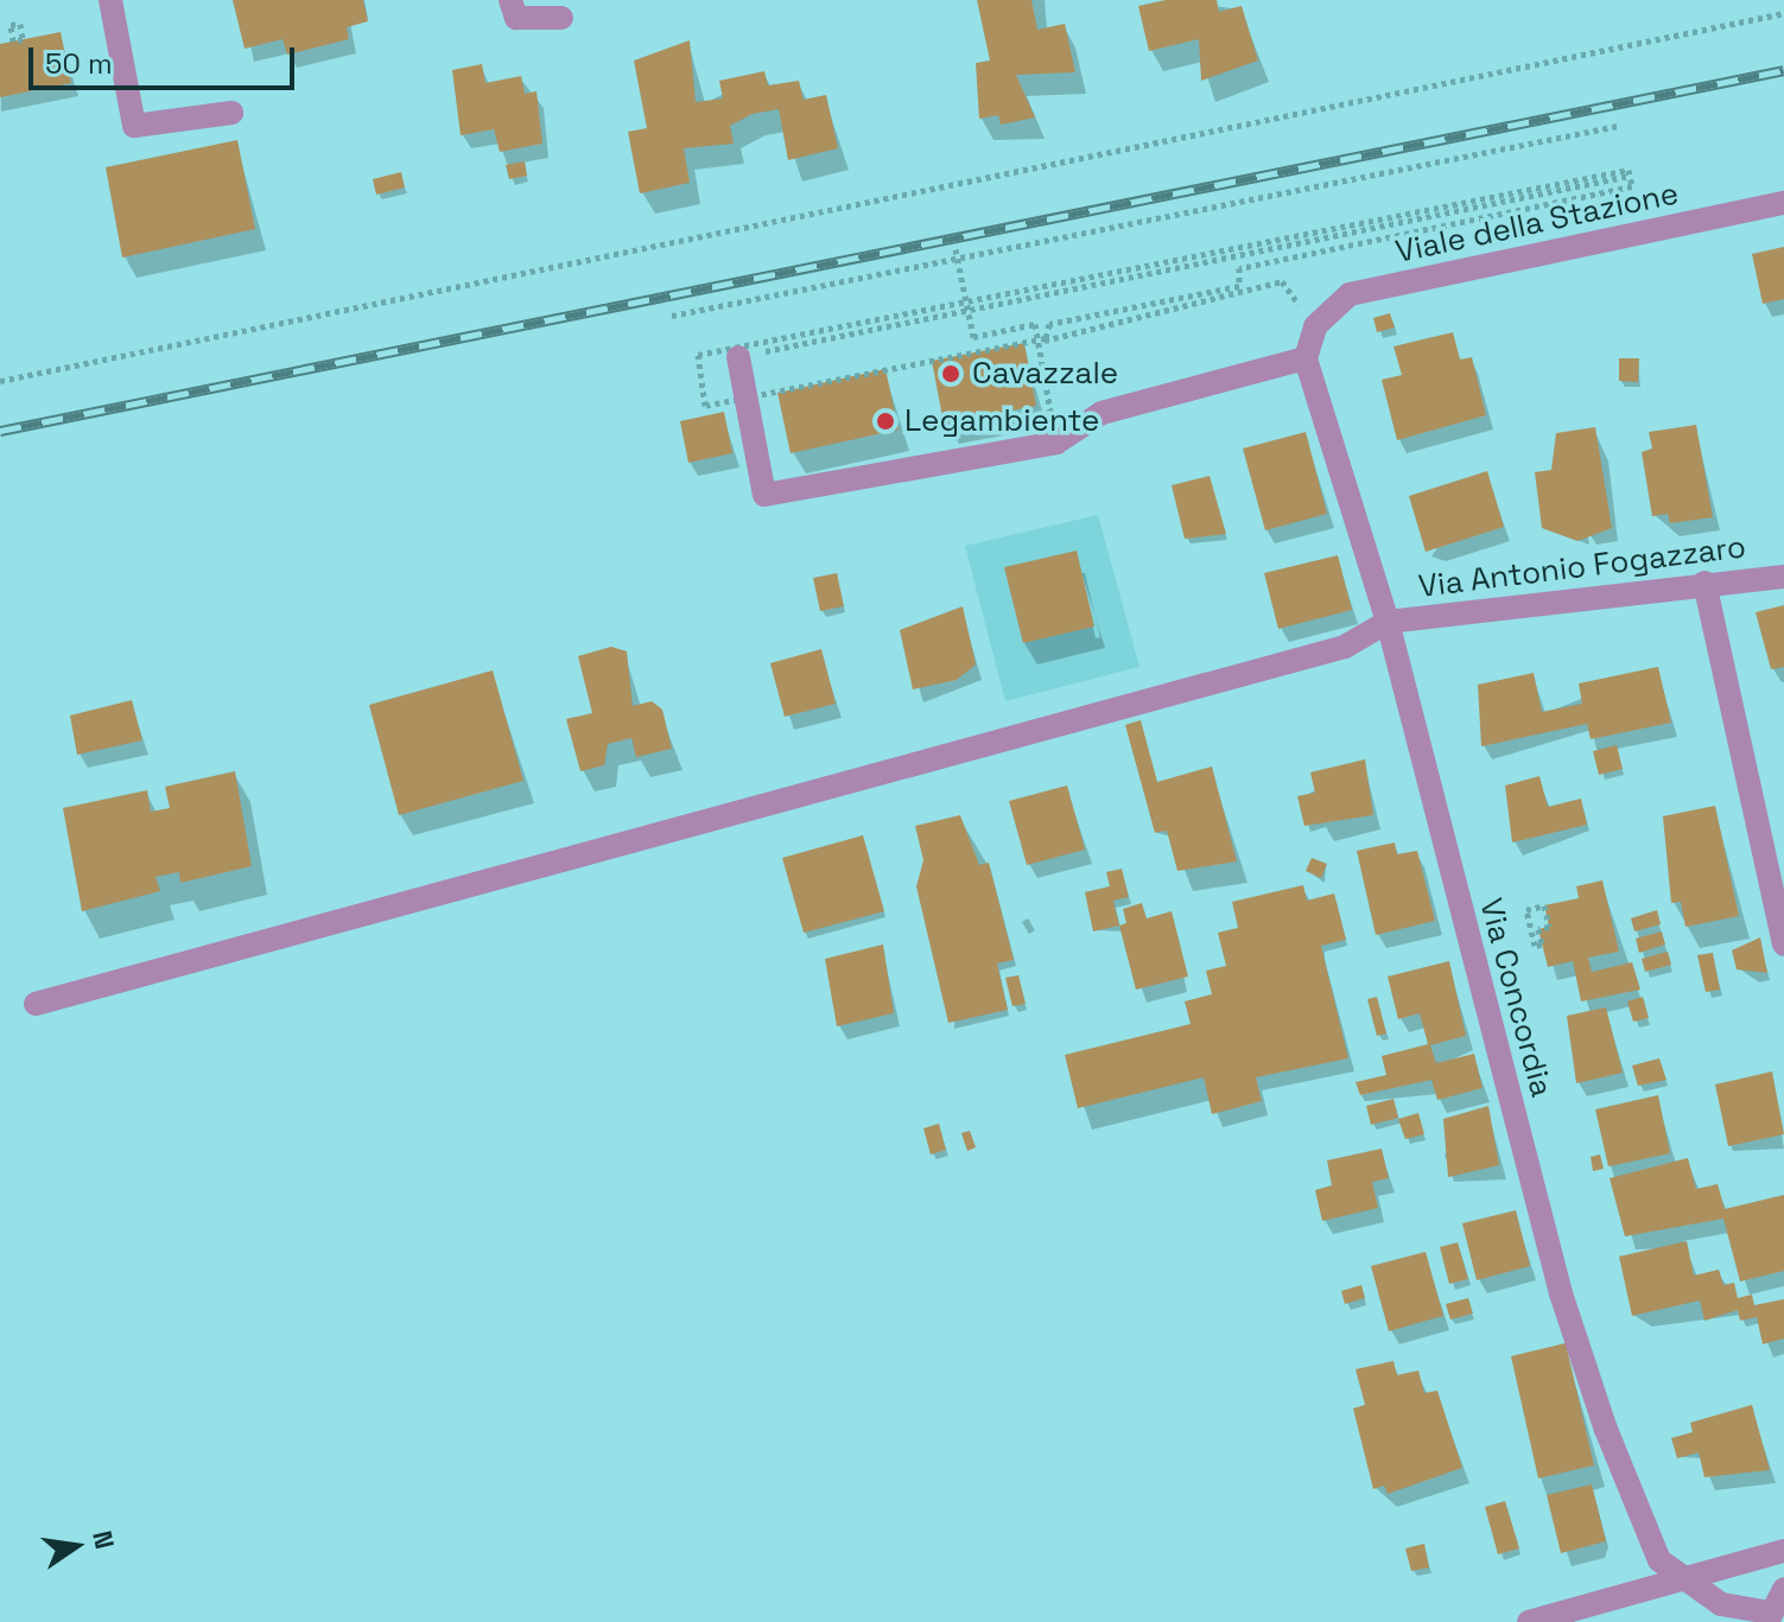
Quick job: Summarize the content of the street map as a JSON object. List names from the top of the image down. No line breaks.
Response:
{"streets":{"street":["Viale della Stazione","Via Antonio Fogazzaro","Via Concordia"]},"crossings":[["Via Antonio Fogazzaro","Via Concordia"]],"places":["Cavazzale","Legambiente"],"scale_bar":"50 m","north":"right"}
